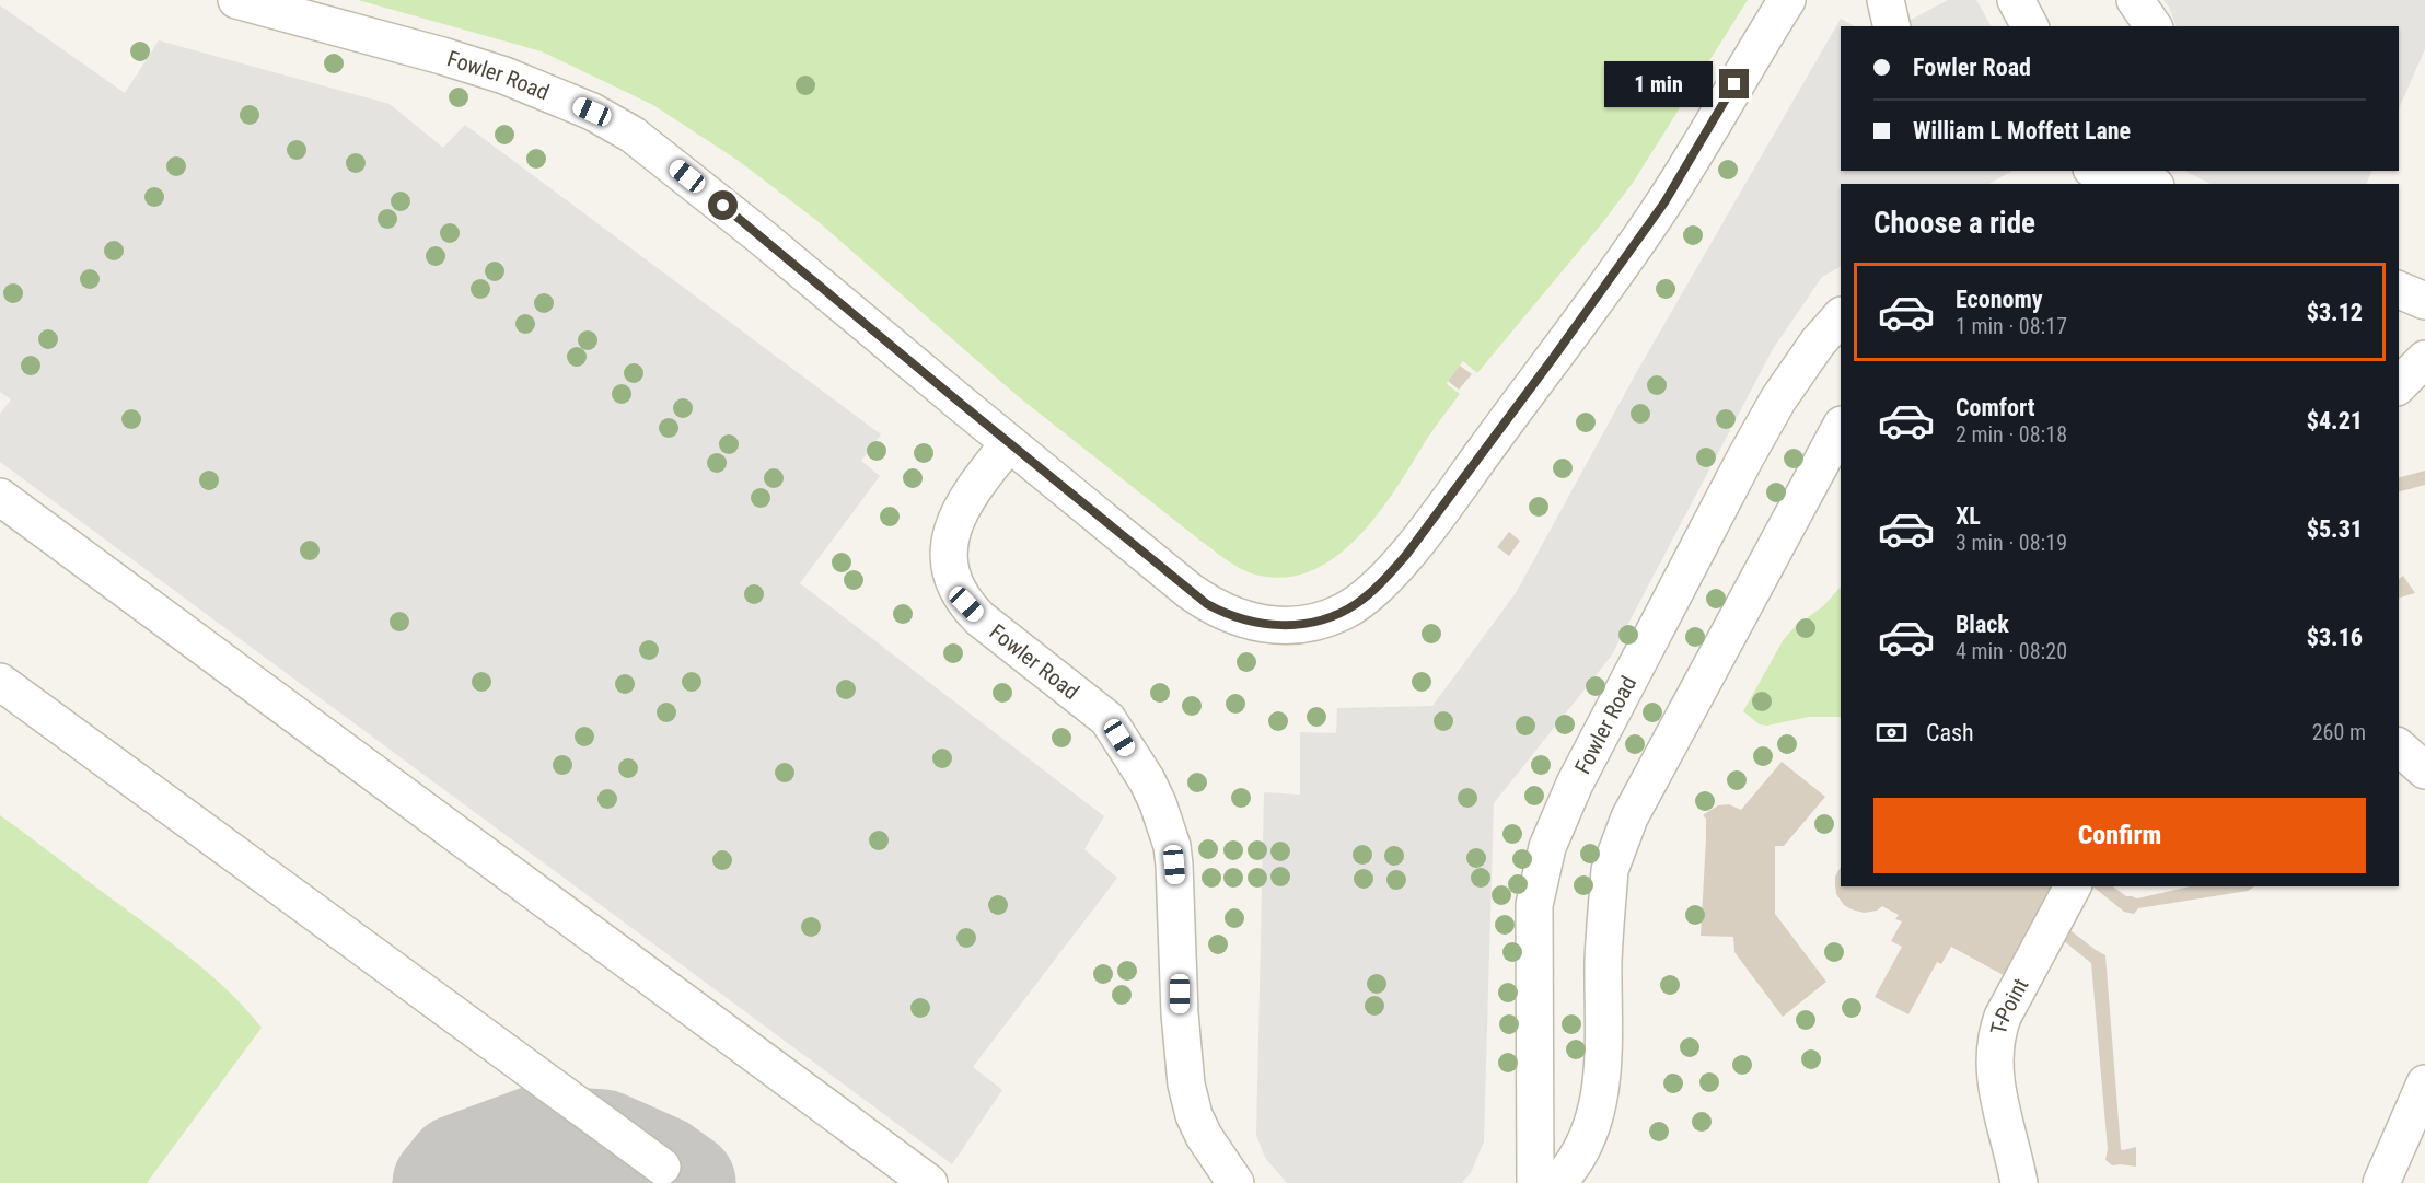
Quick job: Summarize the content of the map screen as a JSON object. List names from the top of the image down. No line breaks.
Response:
{"streets":{"street":["Fowler Road","T-Point"]},"page":{"banner":["Fowler Road","William L Moffett Lane"],"bubble":"1 min","heading":"Choose a ride","list":[{"name":"Economy","note":"1 min · 08:17","value":"$3.12"},{"name":"Comfort","note":"2 min · 08:18","value":"$4.21"},{"name":"XL","note":"3 min · 08:19","value":"$5.31"},{"name":"Black","note":"4 min · 08:20","value":"$3.16"}],"pay":["Cash","260 m"],"buttons":"Confirm"}}
